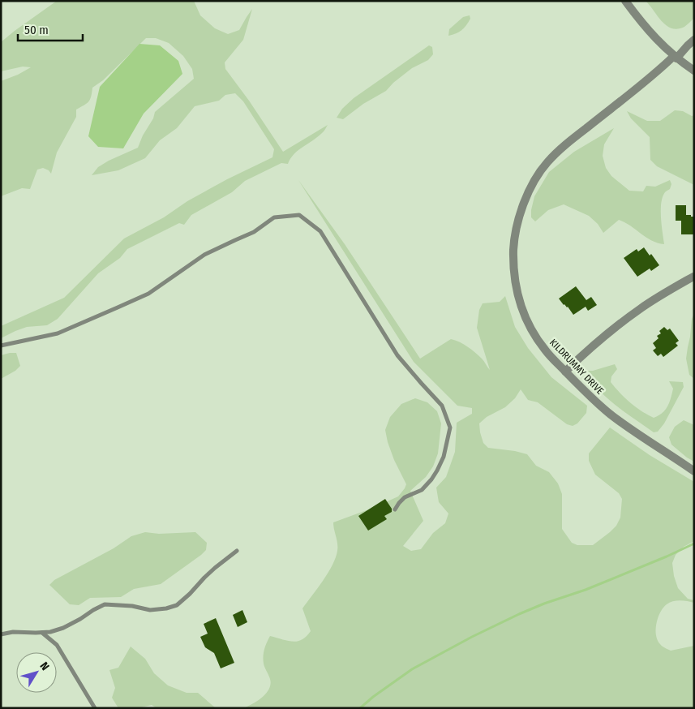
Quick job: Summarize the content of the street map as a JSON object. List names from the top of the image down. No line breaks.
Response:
{"streets":{"street":["KILDRUMMY DRIVE"]},"scale_bar":"50 m","north":"top right"}
